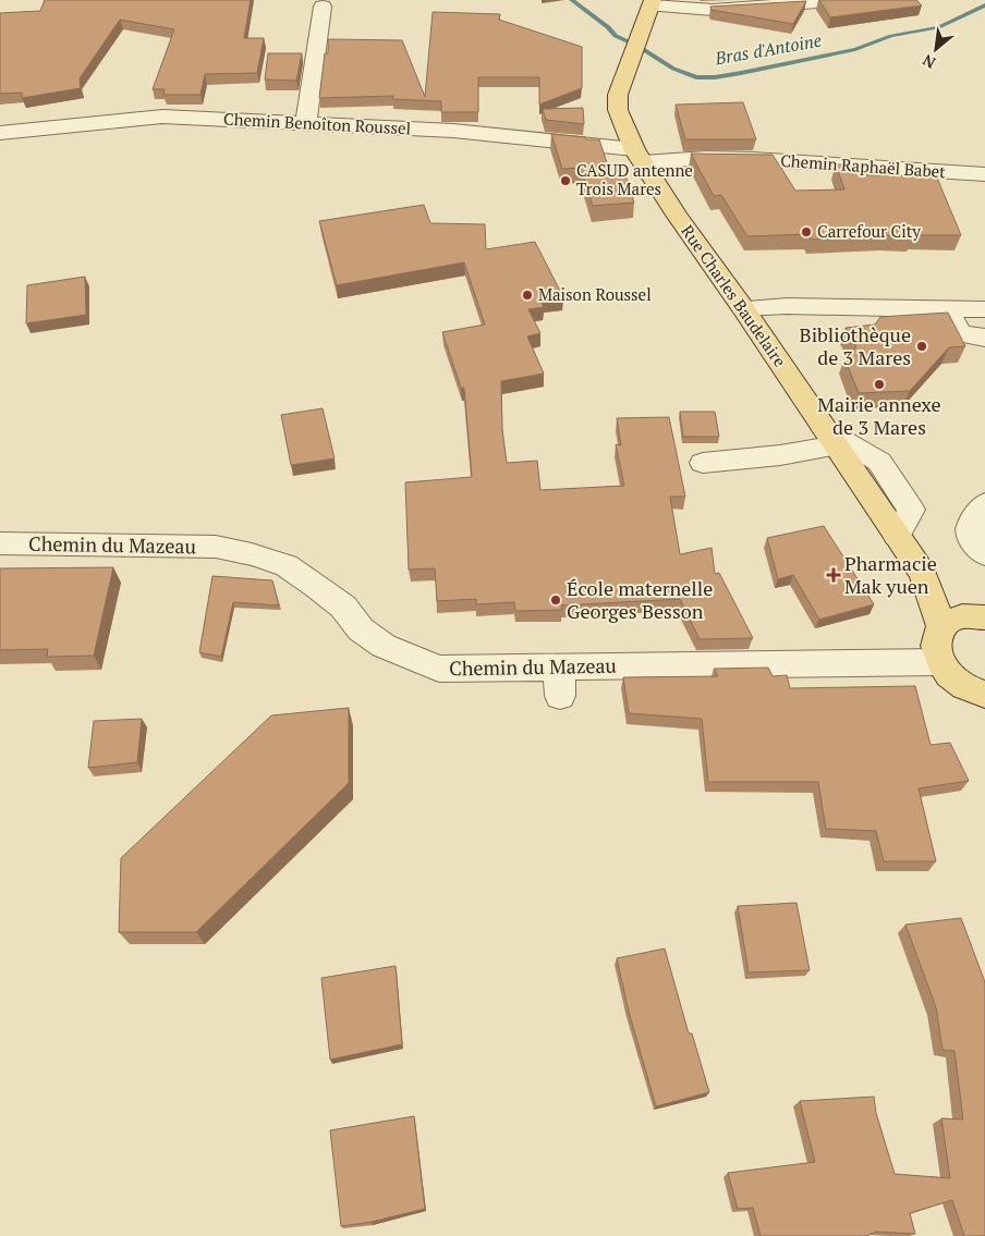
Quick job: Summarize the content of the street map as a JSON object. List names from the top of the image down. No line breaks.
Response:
{"streets":{"main road":["Rue Charles Baudelaire"],"street":["Chemin Benoîton Roussel","Chemin Raphaël Babet","Chemin du Mazeau"]},"crossings":[["Chemin Benoîton Roussel","Chemin Raphaël Babet"],["Chemin Benoîton Roussel","Rue Charles Baudelaire"],["Chemin Raphaël Babet","Rue Charles Baudelaire"]],"water":["Bras d'Antoine"],"places":{"other":["CASUD antenne Trois Mares","Carrefour City","Maison Roussel","Bibliothèque de 3 Mares","Mairie annexe de 3 Mares","École maternelle Georges Besson"],"health":["Pharmacie Mak yuen"]},"north":"bottom left"}
